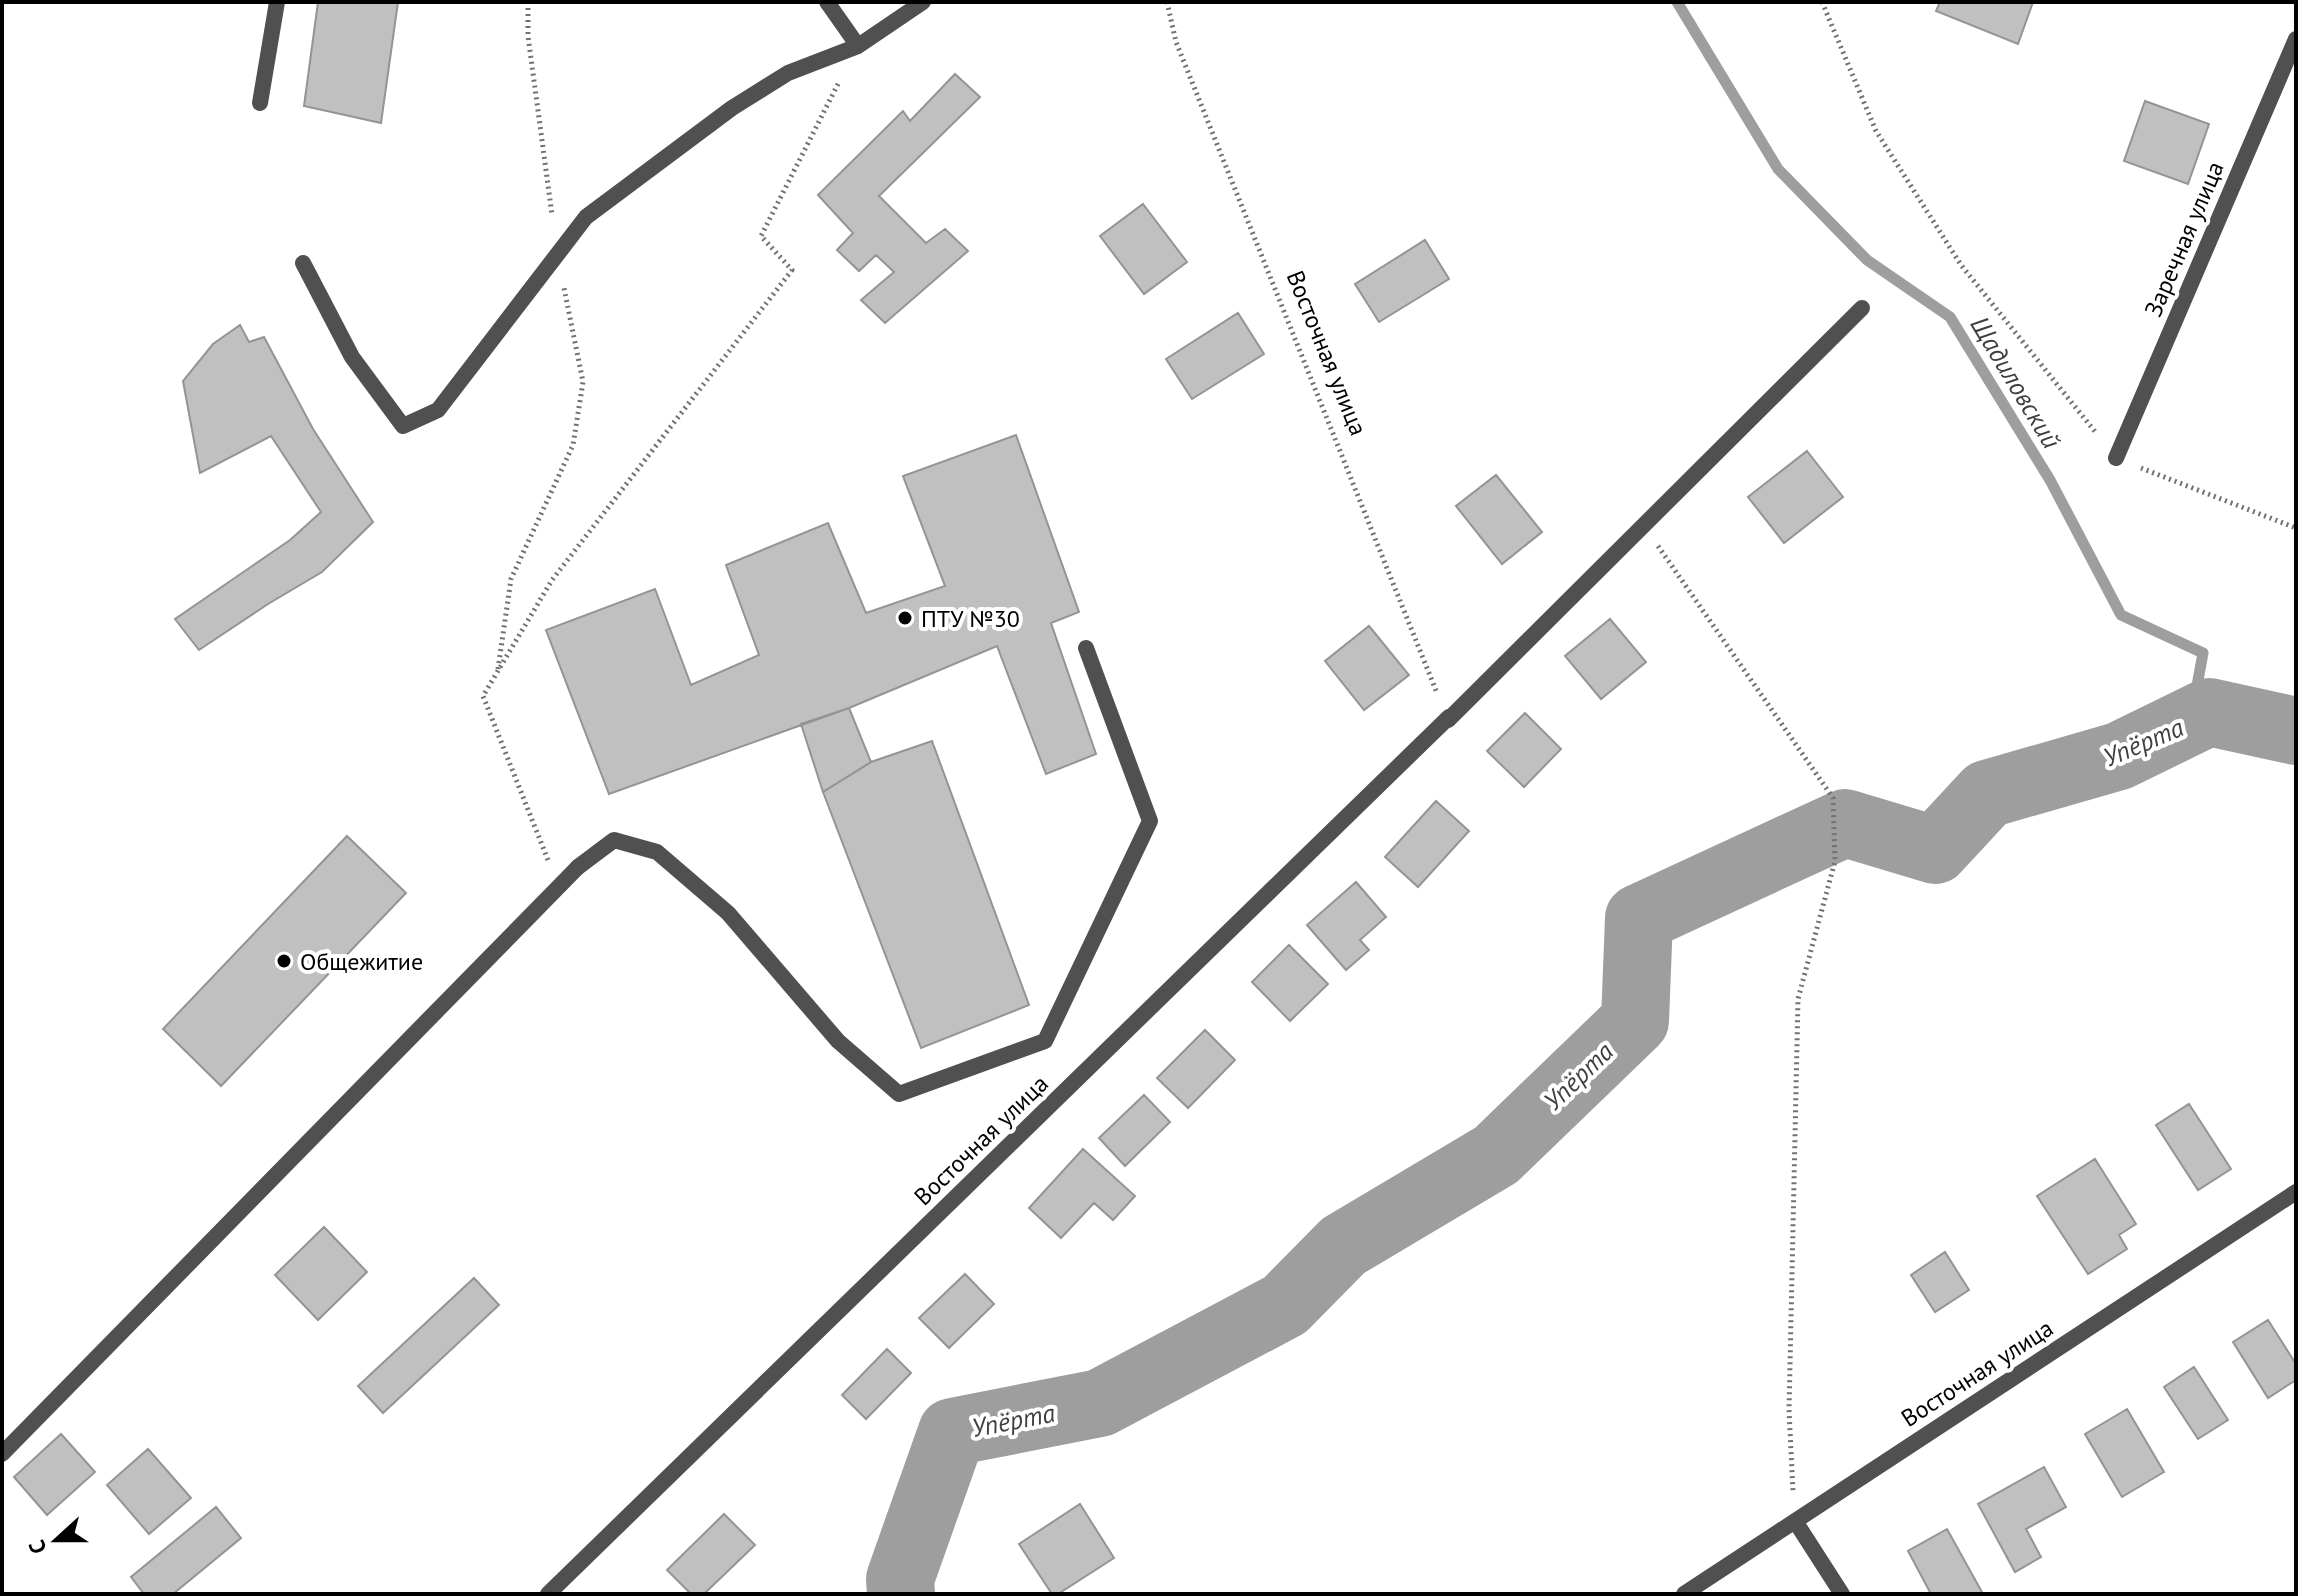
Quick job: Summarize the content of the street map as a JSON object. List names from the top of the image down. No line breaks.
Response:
{"streets":{"street":["Заречная улица","Восточная улица"]},"water":["Щадиловский","Упёрта"],"places":["ПТУ №30","Общежитие"],"north":"left"}
